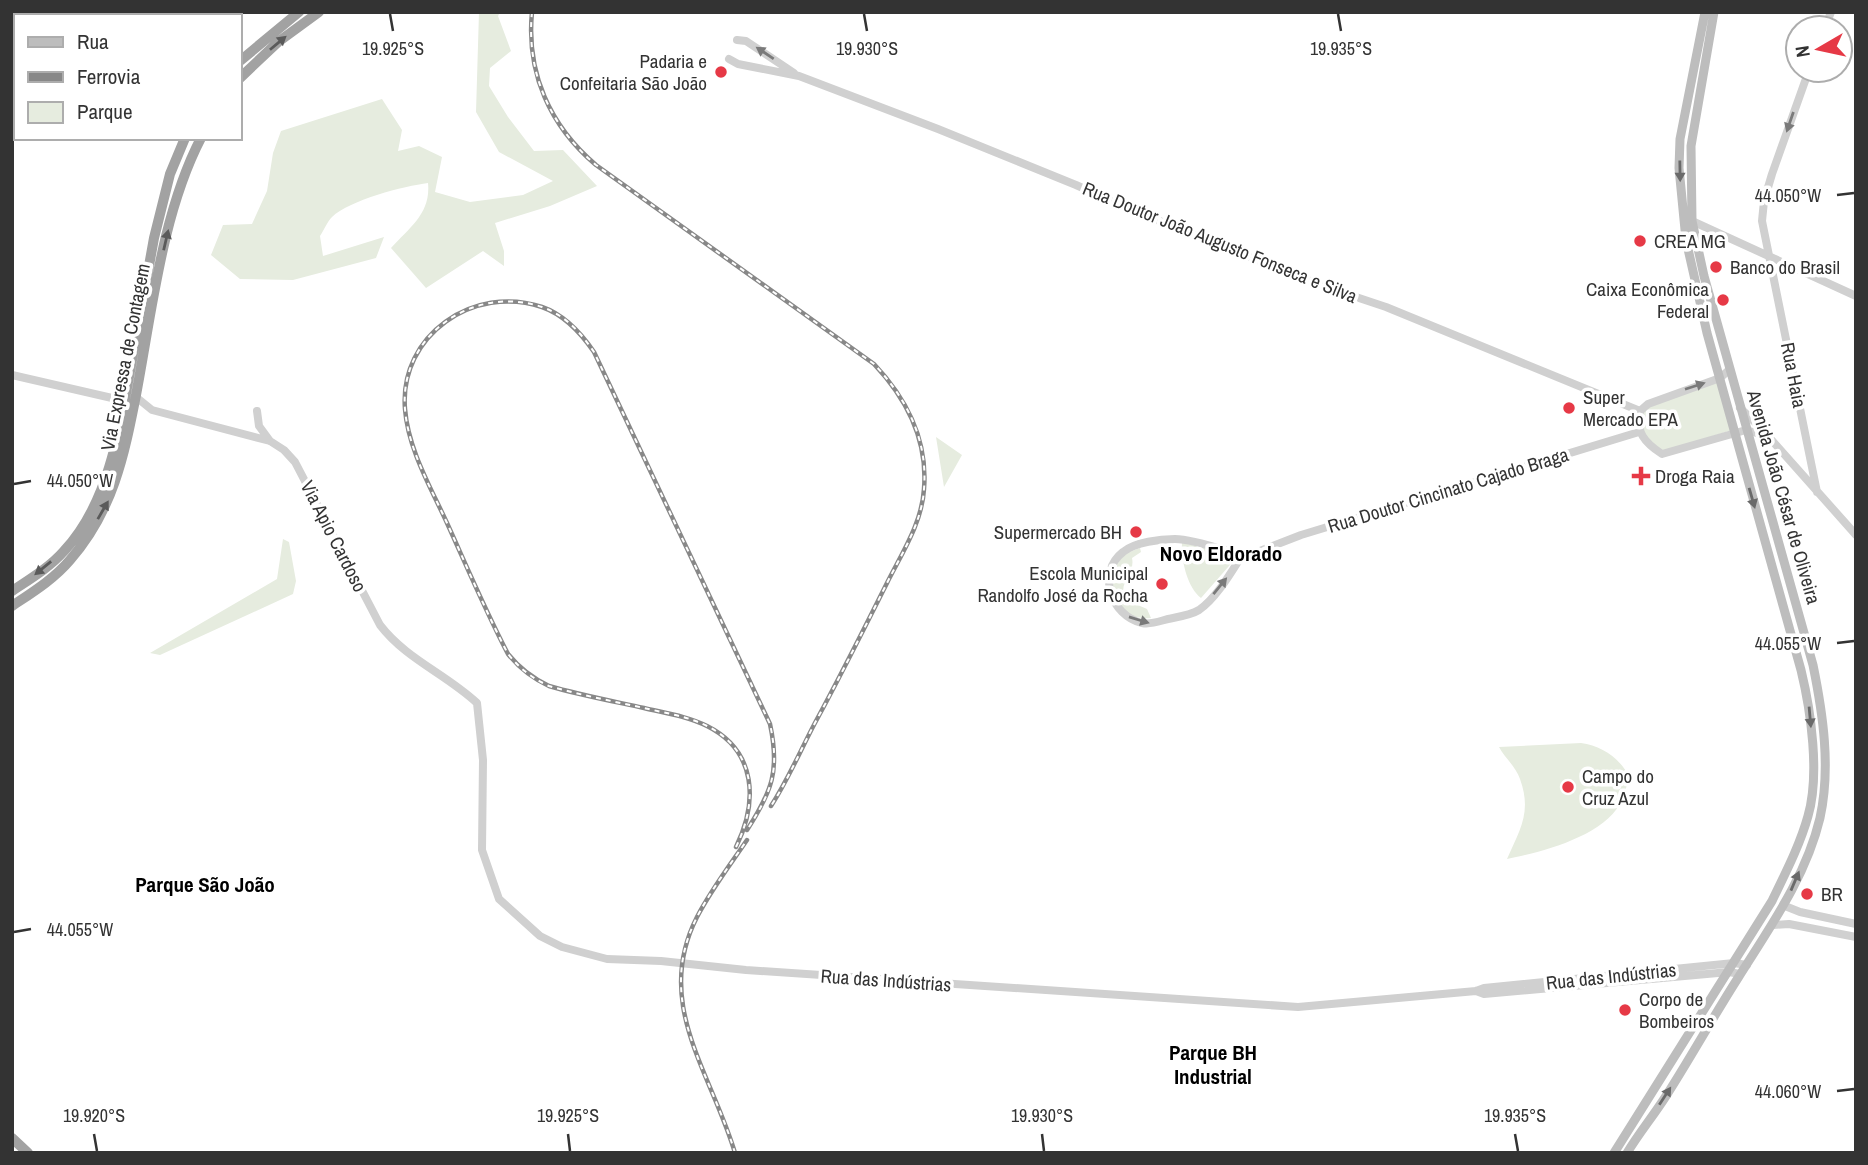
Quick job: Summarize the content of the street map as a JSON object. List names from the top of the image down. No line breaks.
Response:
{"streets":{"highway":["Via Expressa de Contagem"],"main road":["Avenida João César de Oliveira"],"street":["Rua Doutor João Augusto Fonseca e Silva","Rua Haia","Rua Doutor Cincinato Cajado Braga","Via Apio Cardoso","Rua das Indústrias"]},"crossings":[["Via Expressa de Contagem","Via Apio Cardoso"],["Avenida João César de Oliveira","Rua das Indústrias"],["Via Apio Cardoso","Rua das Indústrias"]],"one_way":["Rua Haia"],"districts":["Novo Eldorado","Parque São João","Parque BH Industrial"],"places":{"other":["Padaria e Confeitaria São João","CREA MG","Banco do Brasil","Caixa Econômica Federal","Super Mercado EPA","Supermercado BH","Escola Municipal Randolfo José da Rocha","Campo do Cruz Azul","BR","Corpo de Bombeiros"],"health":["Droga Raia"]},"legend":["Rua","Ferrovia","Parque"],"north":"left","coordinates":["19.925°S","19.930°S","19.935°S","44.050°W","44.055°W","44.060°W","19.920°S"]}
